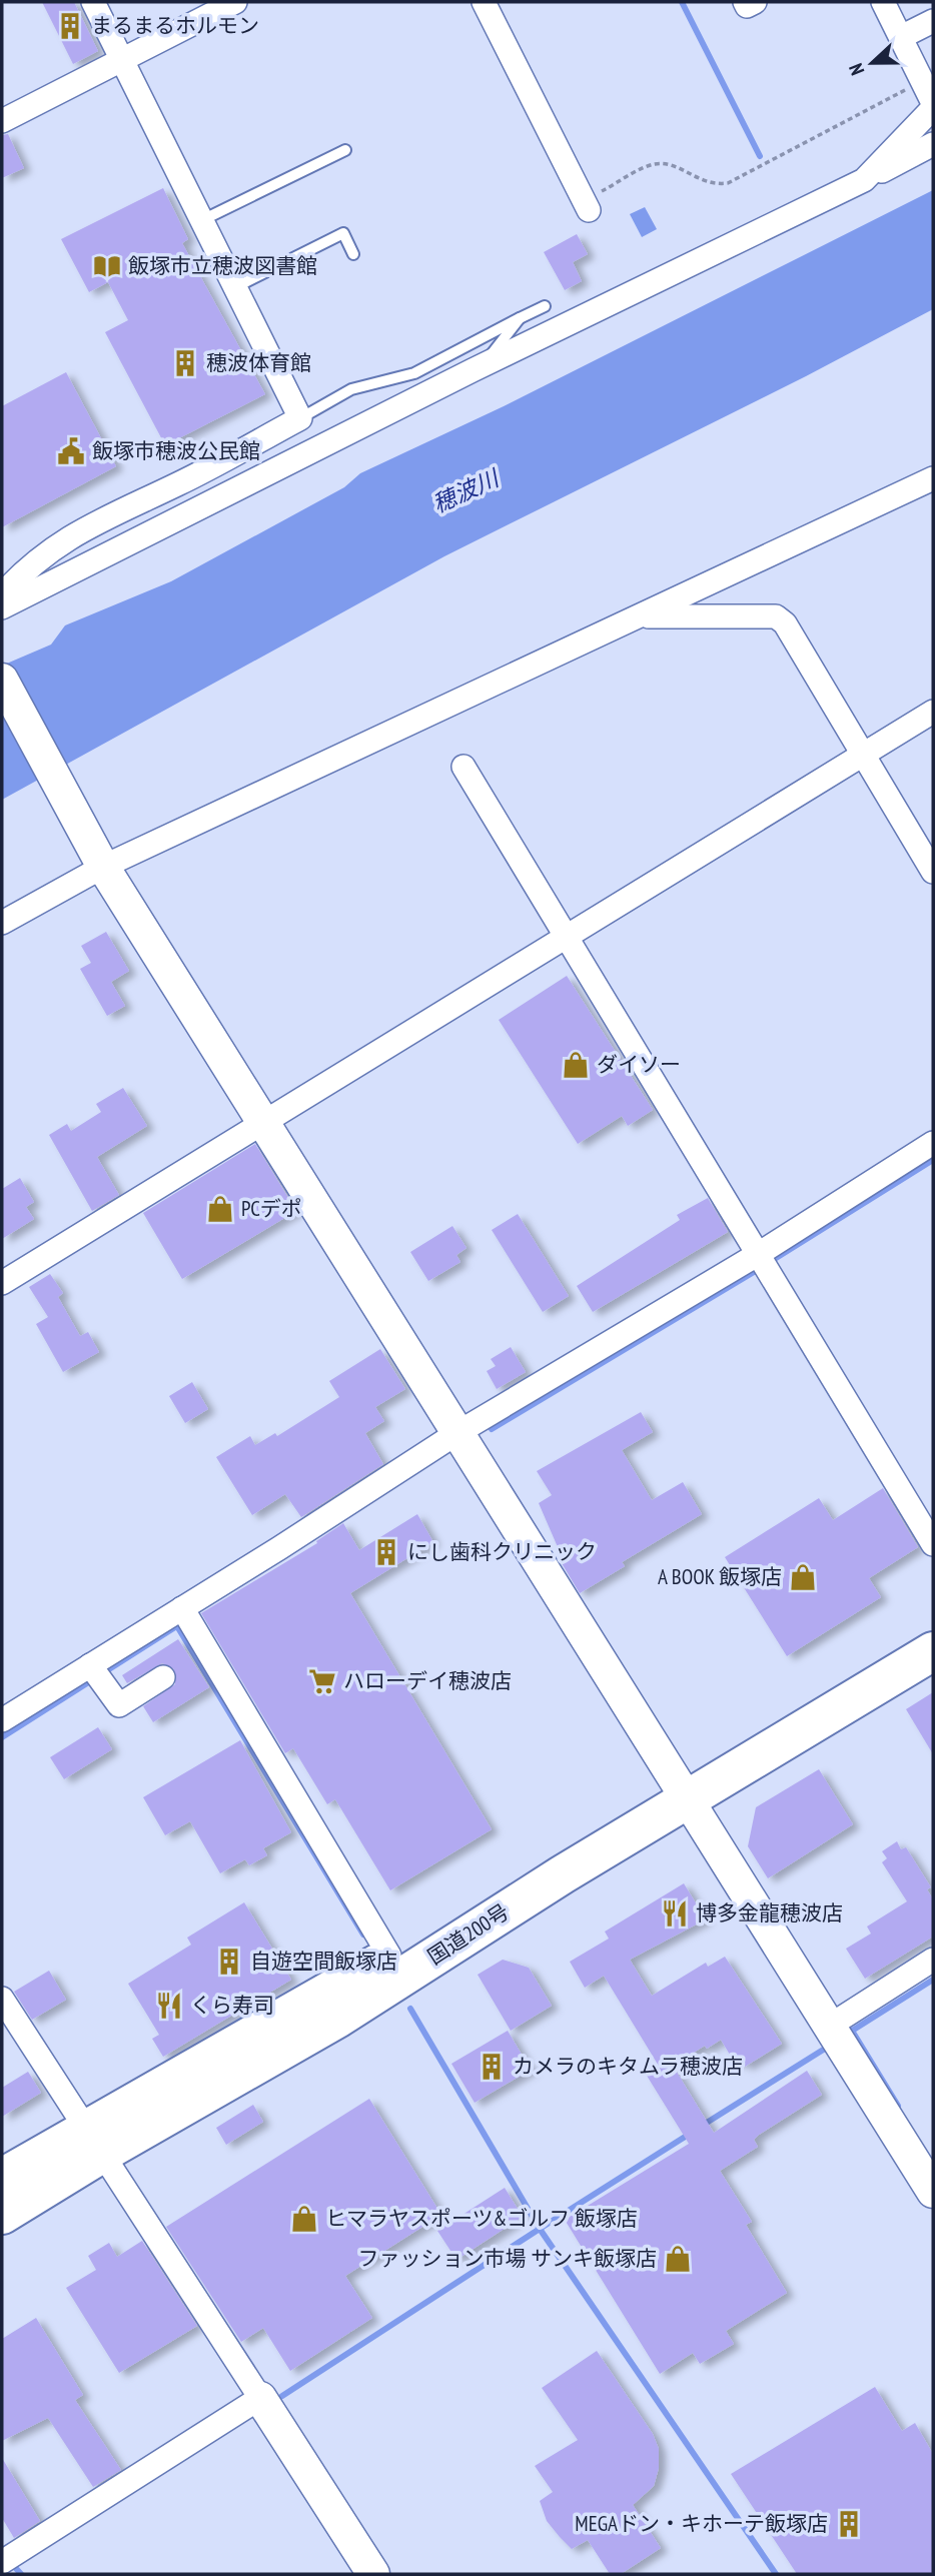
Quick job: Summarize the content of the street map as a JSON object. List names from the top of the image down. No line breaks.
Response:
{"streets":{"highway":["国道200号"]},"water":["穂波川"],"places":{"building":["まるまるホルモン","穂波体育館","にし歯科クリニック","自遊空間飯塚店","カメラのキタムラ穂波店","MEGAドン・キホーテ飯塚店"],"library":["飯塚市立穂波図書館"],"public building":["飯塚市穂波公民館"],"shop":["ダイソー","PCデポ","A BOOK 飯塚店","ヒマラヤスポーツ&ゴルフ 飯塚店","ファッション市場 サンキ飯塚店"],"supermarket":["ハローデイ穂波店"],"restaurant":["博多金龍穂波店","くら寿司"]},"north":"left"}
